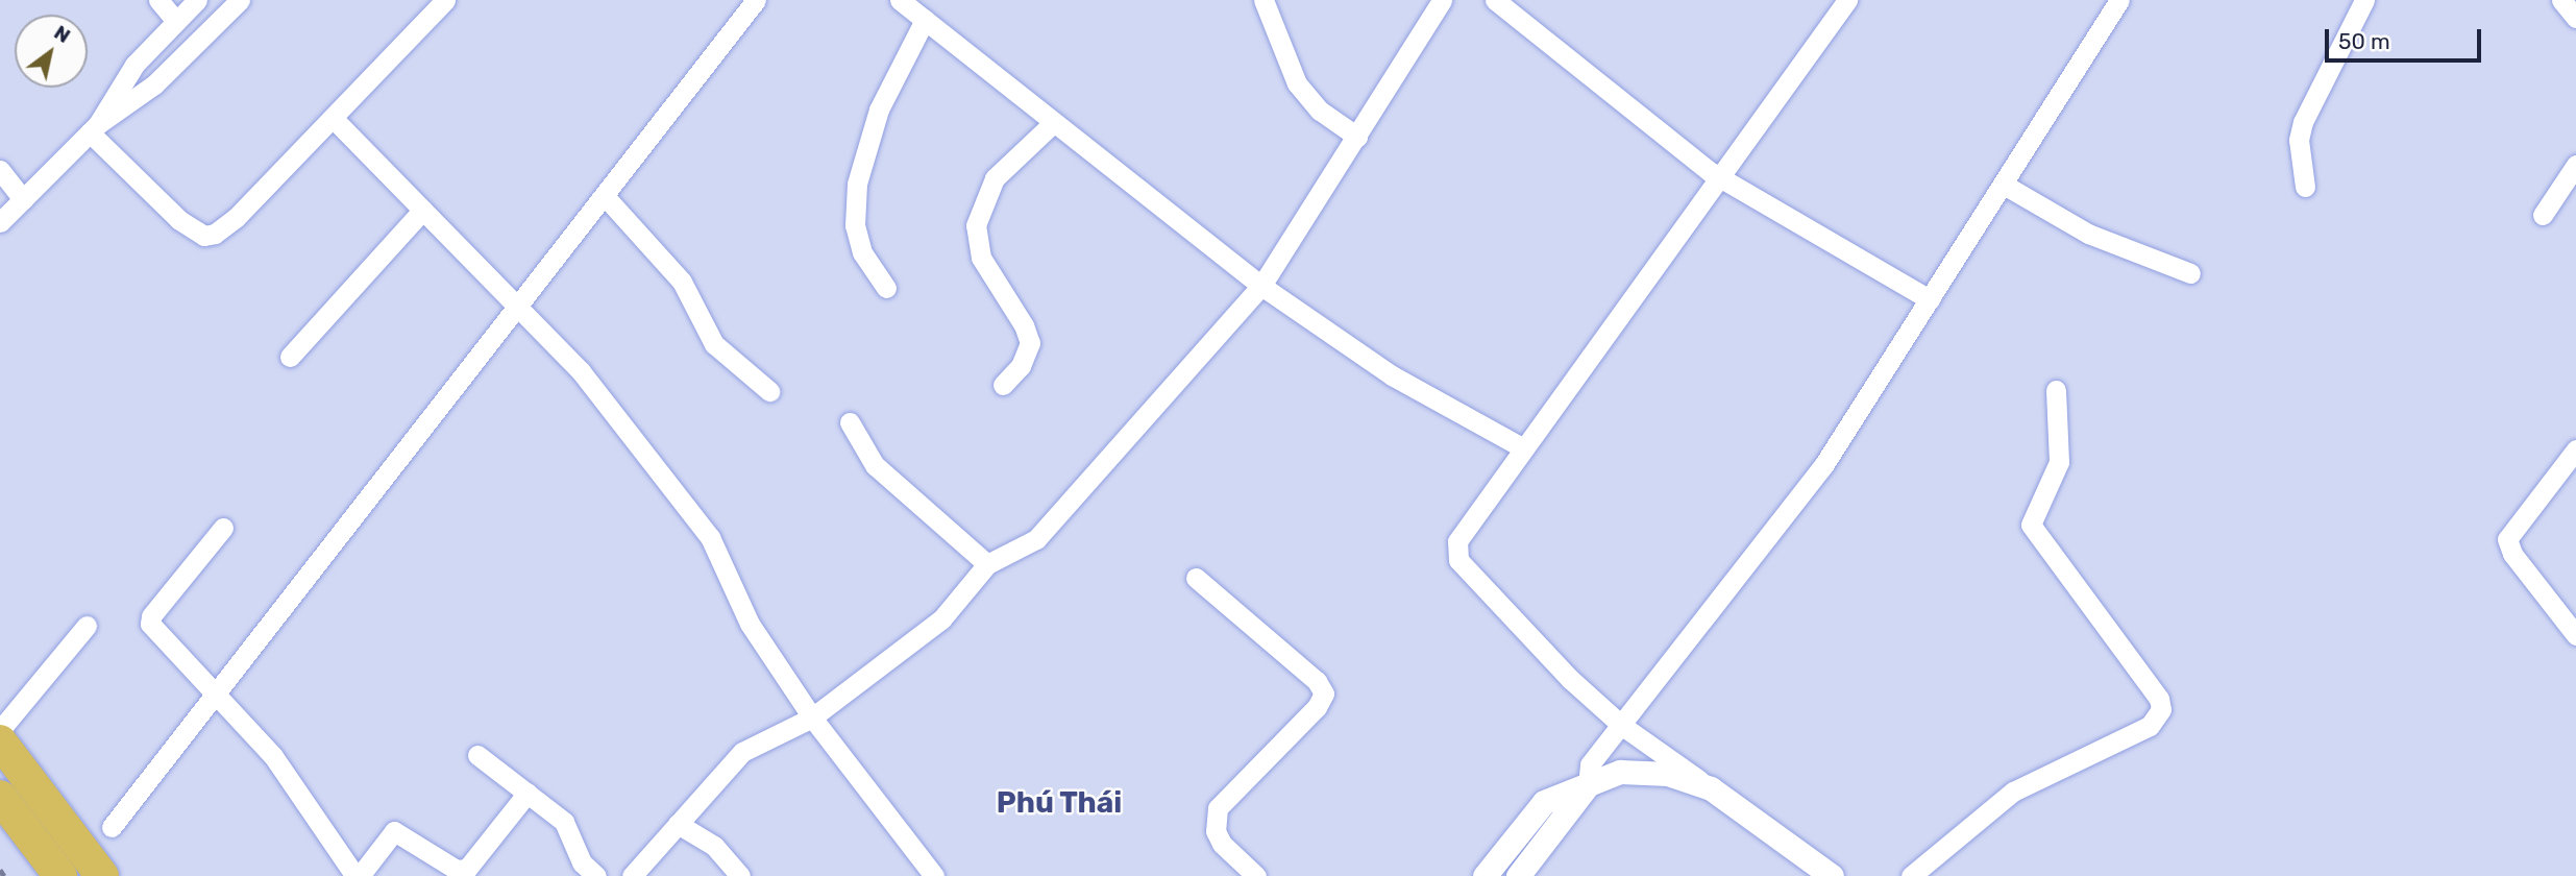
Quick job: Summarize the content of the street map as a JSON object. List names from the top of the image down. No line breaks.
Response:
{"districts":["Phú Thái"],"scale_bar":"50 m","north":"top right"}
